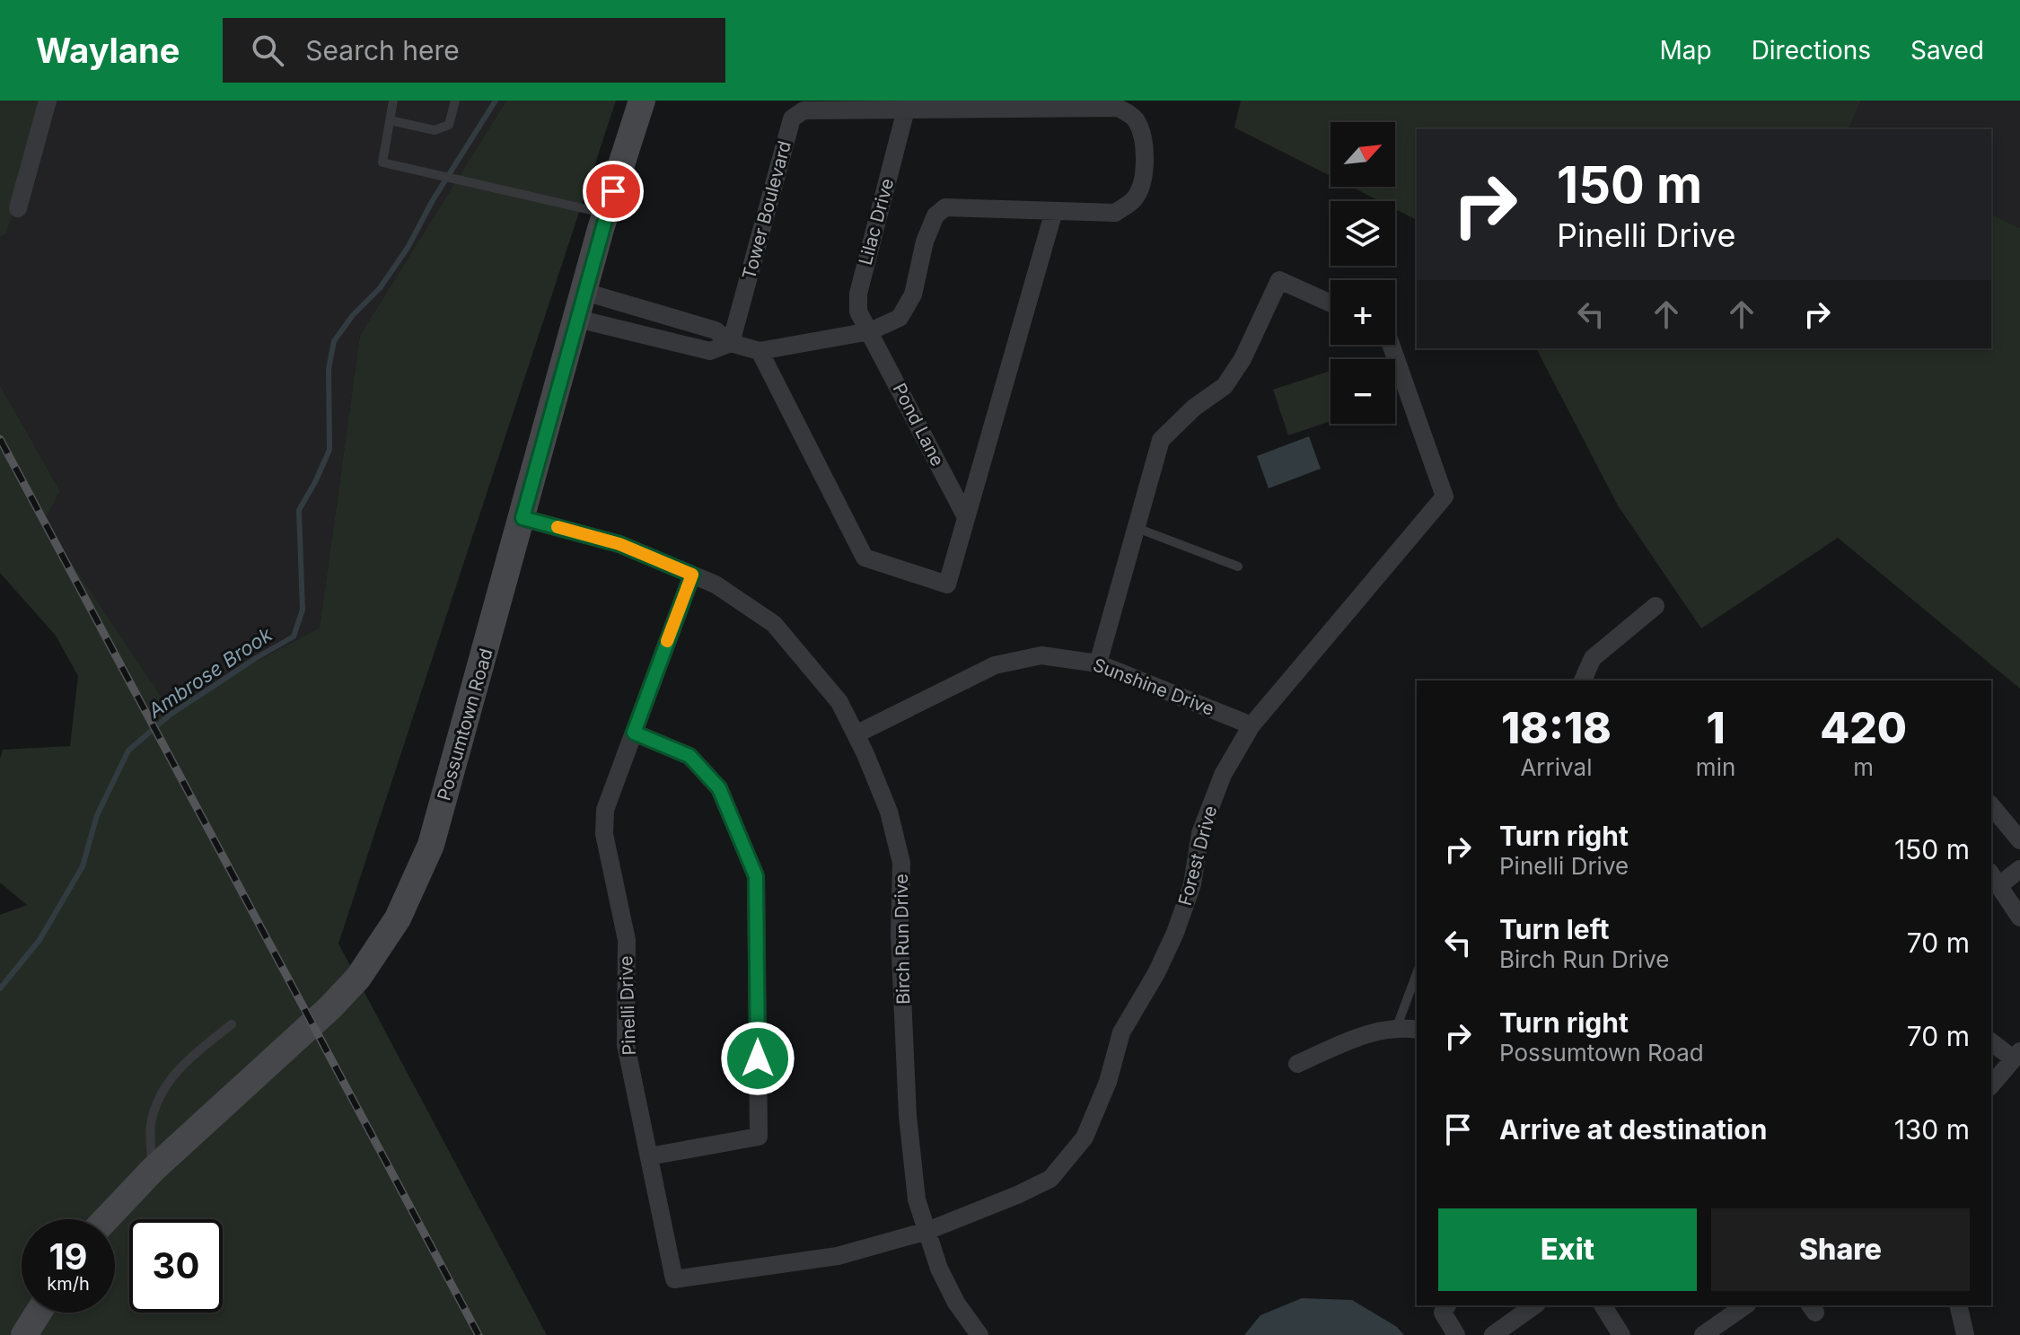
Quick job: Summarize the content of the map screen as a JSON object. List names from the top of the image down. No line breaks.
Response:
{"streets":{"main road":["Possumtown Road"],"street":["Tower Boulevard","Lilac Drive","Pond Lane","Sunshine Drive","Forest Drive","Birch Run Drive","Pinelli Drive"]},"crossings":[["Tower Boulevard","Lilac Drive"],["Tower Boulevard","Pond Lane"],["Tower Boulevard","Possumtown Road"],["Lilac Drive","Pond Lane"],["Sunshine Drive","Forest Drive"],["Sunshine Drive","Birch Run Drive"],["Possumtown Road","Birch Run Drive"],["Forest Drive","Birch Run Drive"],["Forest Drive","Pinelli Drive"],["Birch Run Drive","Pinelli Drive"]],"water":["Ambrose Brook"],"north":"top right","page":{"header":"Waylane","search":"Search here","nav":["Map","Directions","Saved"],"map_buttons":["+","−"],"turn":["150 m","Pinelli Drive"],"eta":["18:18","Arrival","1","min","420","m"],"list":[{"name":"Turn right","note":"Pinelli Drive","value":"150 m"},{"name":"Turn left","note":"Birch Run Drive","value":"70 m"},{"name":"Turn right","note":"Possumtown Road","value":"70 m"},{"name":"Arrive at destination","value":"130 m"}],"buttons":["Exit","Share"],"speed":"19 km/h","limit":"30"}}
